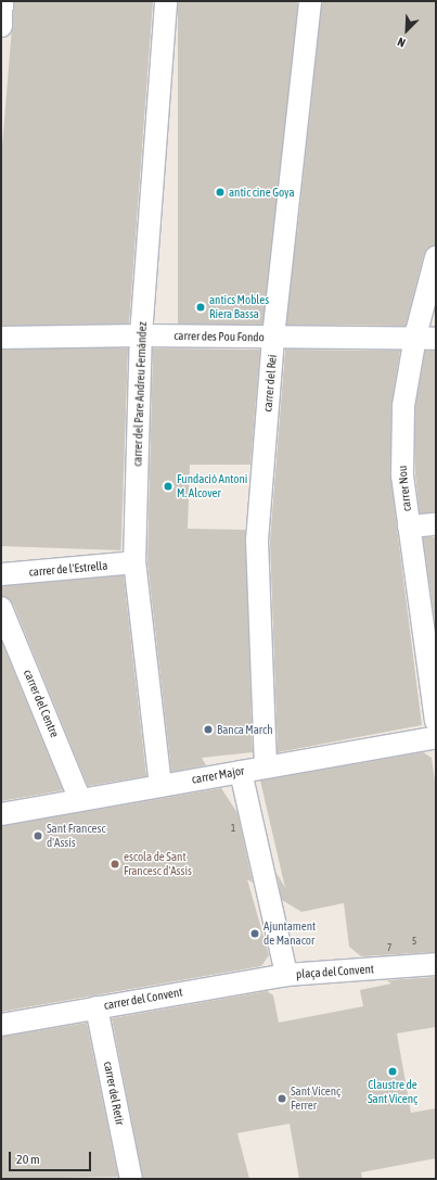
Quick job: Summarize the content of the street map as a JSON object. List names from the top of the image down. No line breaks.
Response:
{"streets":{"street":["carrer des Pou Fondo","carrer del Rei","carrer del Pare Andreu Fernández","carrer Nou","carrer de l'Estrella","carrer del Centre","carrer Major","plaça del Convent","carrer del Convent","carrer del Retir"]},"crossings":[["carrer des Pou Fondo","carrer del Rei"],["carrer des Pou Fondo","carrer del Pare Andreu Fernández"],["carrer des Pou Fondo","carrer Nou"],["carrer del Rei","carrer Major"],["carrer del Pare Andreu Fernández","carrer de l'Estrella"],["carrer del Pare Andreu Fernández","carrer Major"],["carrer del Centre","carrer Major"],["carrer Major","plaça del Convent"],["plaça del Convent","carrer del Convent"],["carrer del Convent","carrer del Retir"]],"places":["antic cine Goya","antics Mobles Riera Bassa","Fundació Antoni M. Alcover","Banca March","Sant Francesc d'Assís","escola de Sant Francesc d'Assís","Ajuntament de Manacor","Claustre de Sant Vicenç","Sant Vicenç Ferrer"],"house_numbers":["1","5","7"],"scale_bar":"20 m","north":"bottom left"}
